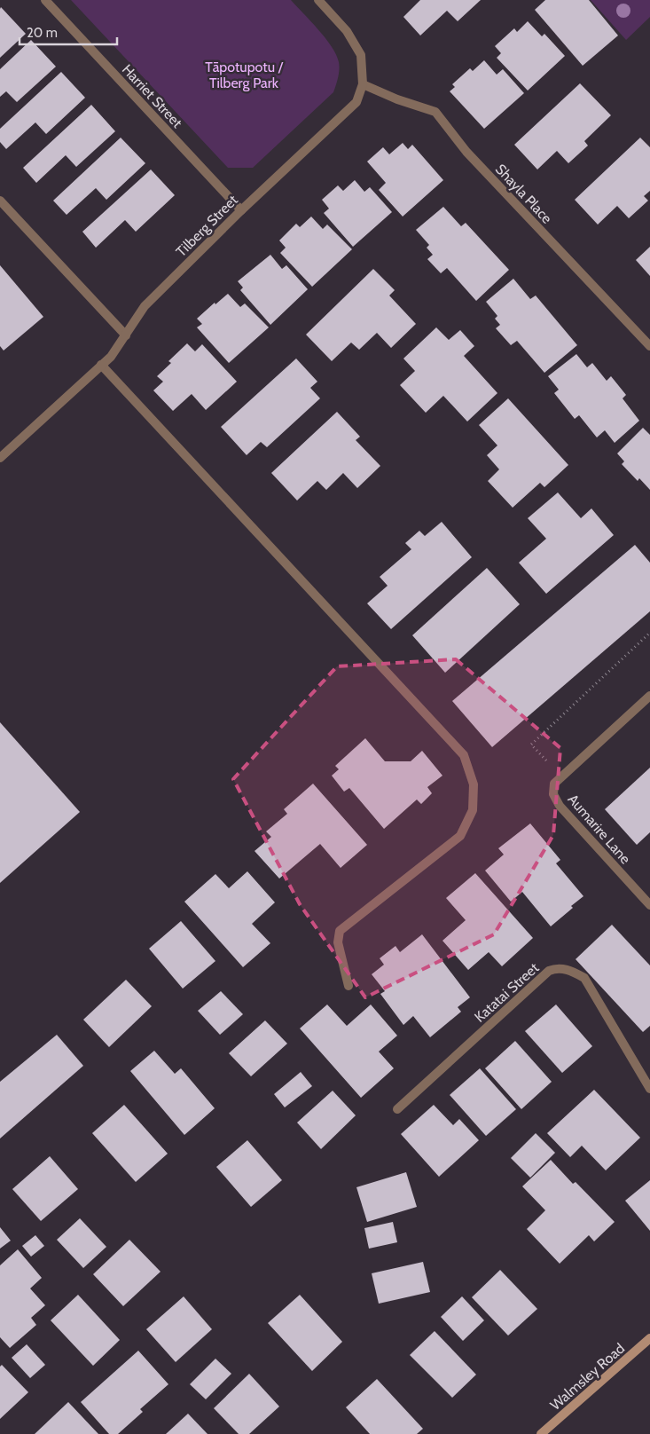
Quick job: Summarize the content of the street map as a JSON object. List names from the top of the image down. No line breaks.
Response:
{"streets":{"main road":["Walmsley Road"],"street":["Harriet Street","Shayla Place","Tilberg Street","Aumarire Lane","Katatai Street"]},"crossings":[["Harriet Street","Tilberg Street"],["Shayla Place","Tilberg Street"]],"parks":["Tāpotupotu / Tilberg Park"],"scale_bar":"20 m"}
